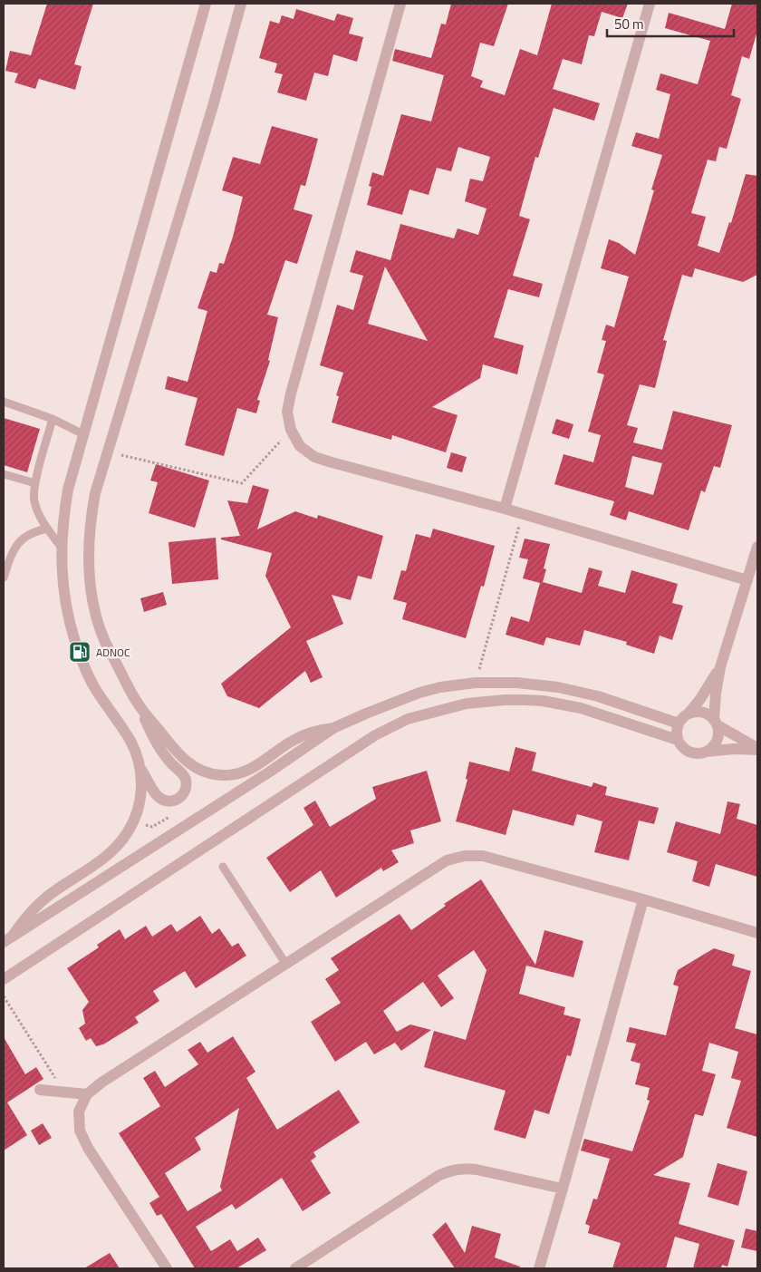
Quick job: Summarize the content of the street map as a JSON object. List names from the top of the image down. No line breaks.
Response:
{"places":{"fuel station":["ADNOC"]},"scale_bar":"50 m"}
